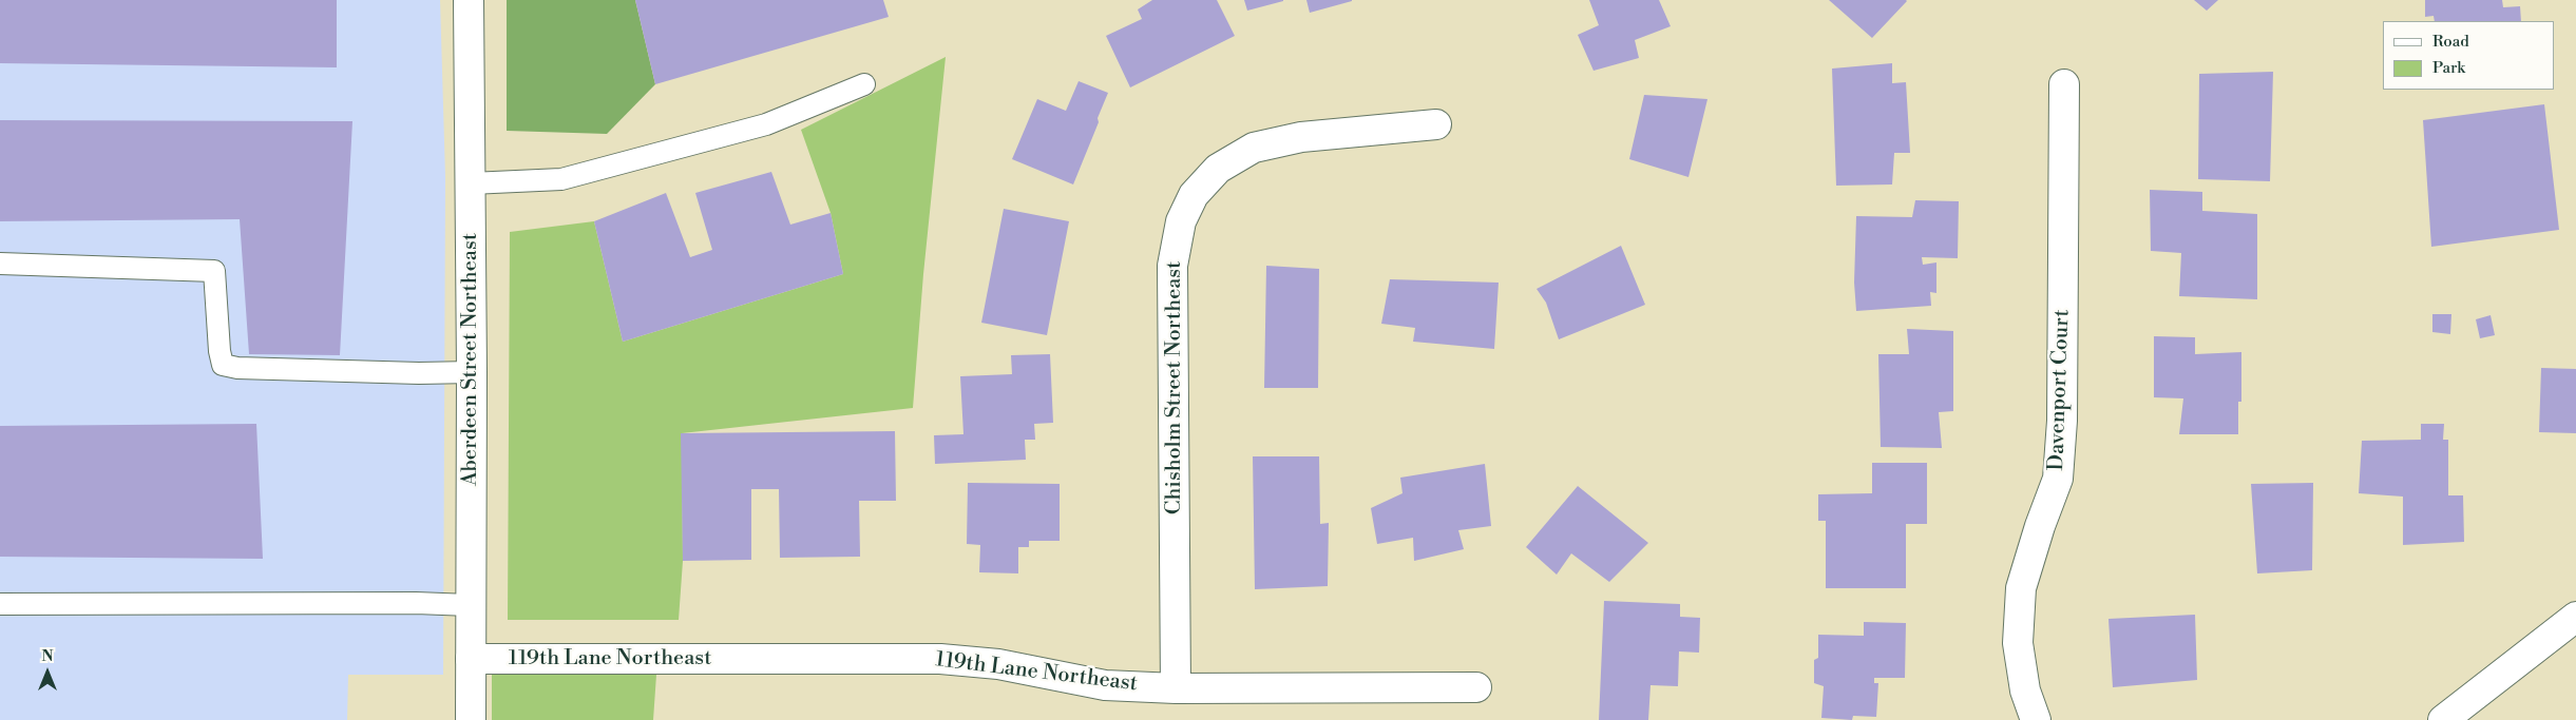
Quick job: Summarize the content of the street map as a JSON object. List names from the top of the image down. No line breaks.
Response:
{"streets":{"street":["Aberdeen Street Northeast","Chisholm Street Northeast","Davenport Court","119th Lane Northeast"]},"crossings":[["Aberdeen Street Northeast","119th Lane Northeast"],["Chisholm Street Northeast","119th Lane Northeast"]],"legend":["Road","Park"],"north":"top"}
